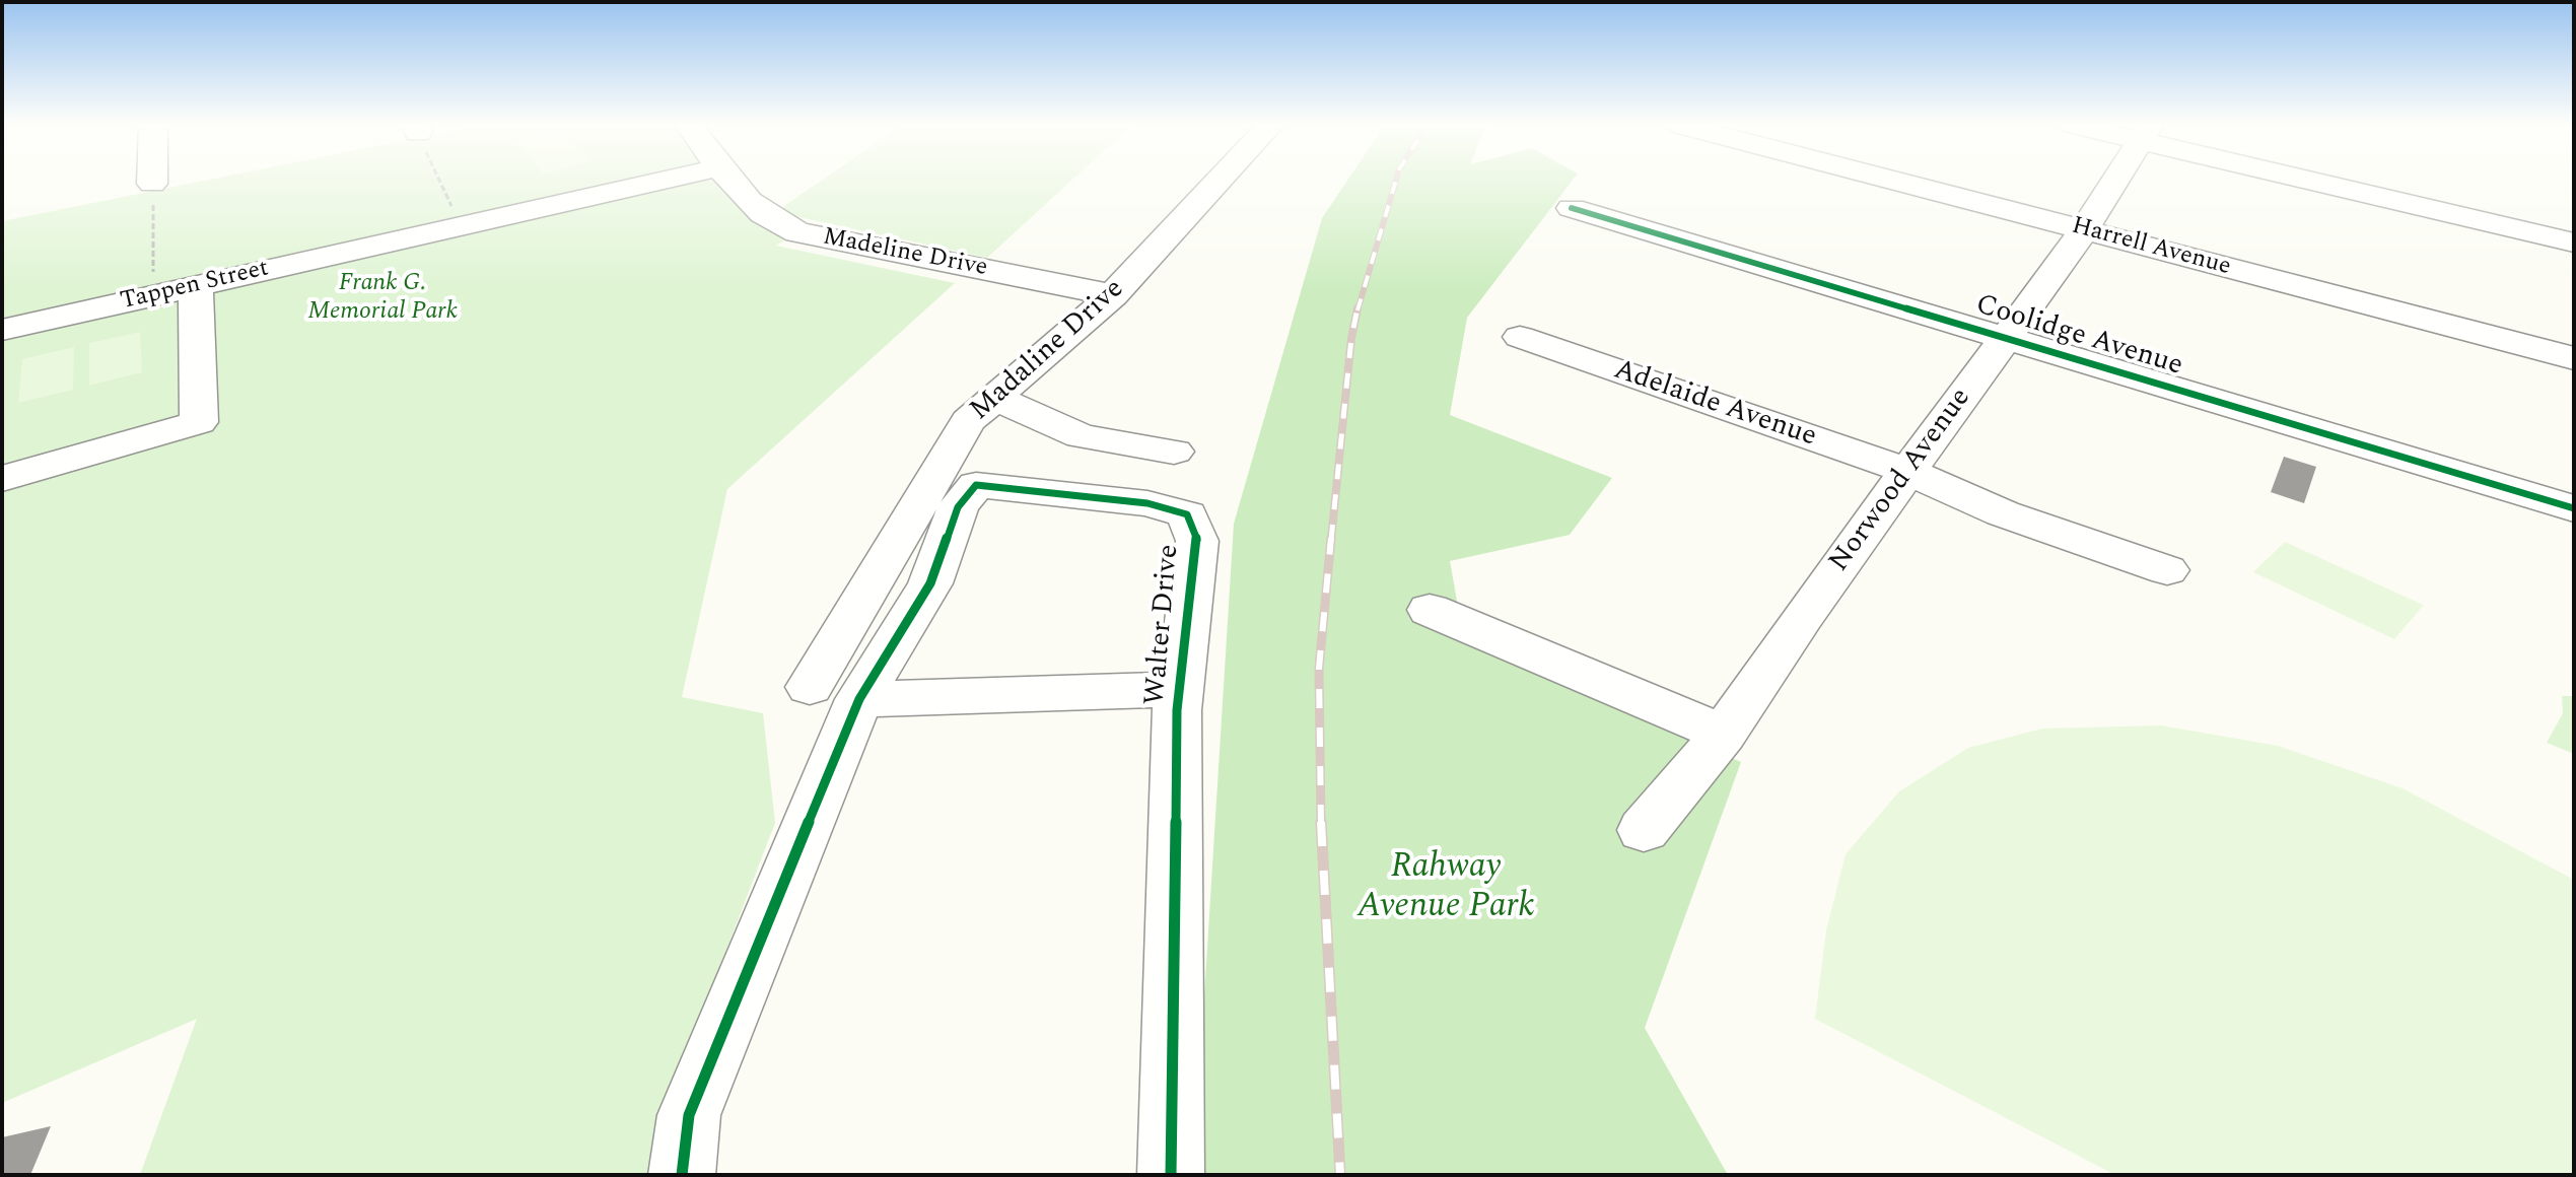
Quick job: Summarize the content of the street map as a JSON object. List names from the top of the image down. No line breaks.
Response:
{"streets":{"street":["Harrell Avenue","Madeline Drive","Tappen Street","Coolidge Avenue","Madaline Drive","Adelaide Avenue","Norwood Avenue","Walter Drive"]},"crossings":[["Harrell Avenue","Norwood Avenue"],["Madeline Drive","Madaline Drive"],["Coolidge Avenue","Norwood Avenue"],["Adelaide Avenue","Norwood Avenue"]],"parks":["Frank G. Memorial Park","Rahway Avenue Park"]}
